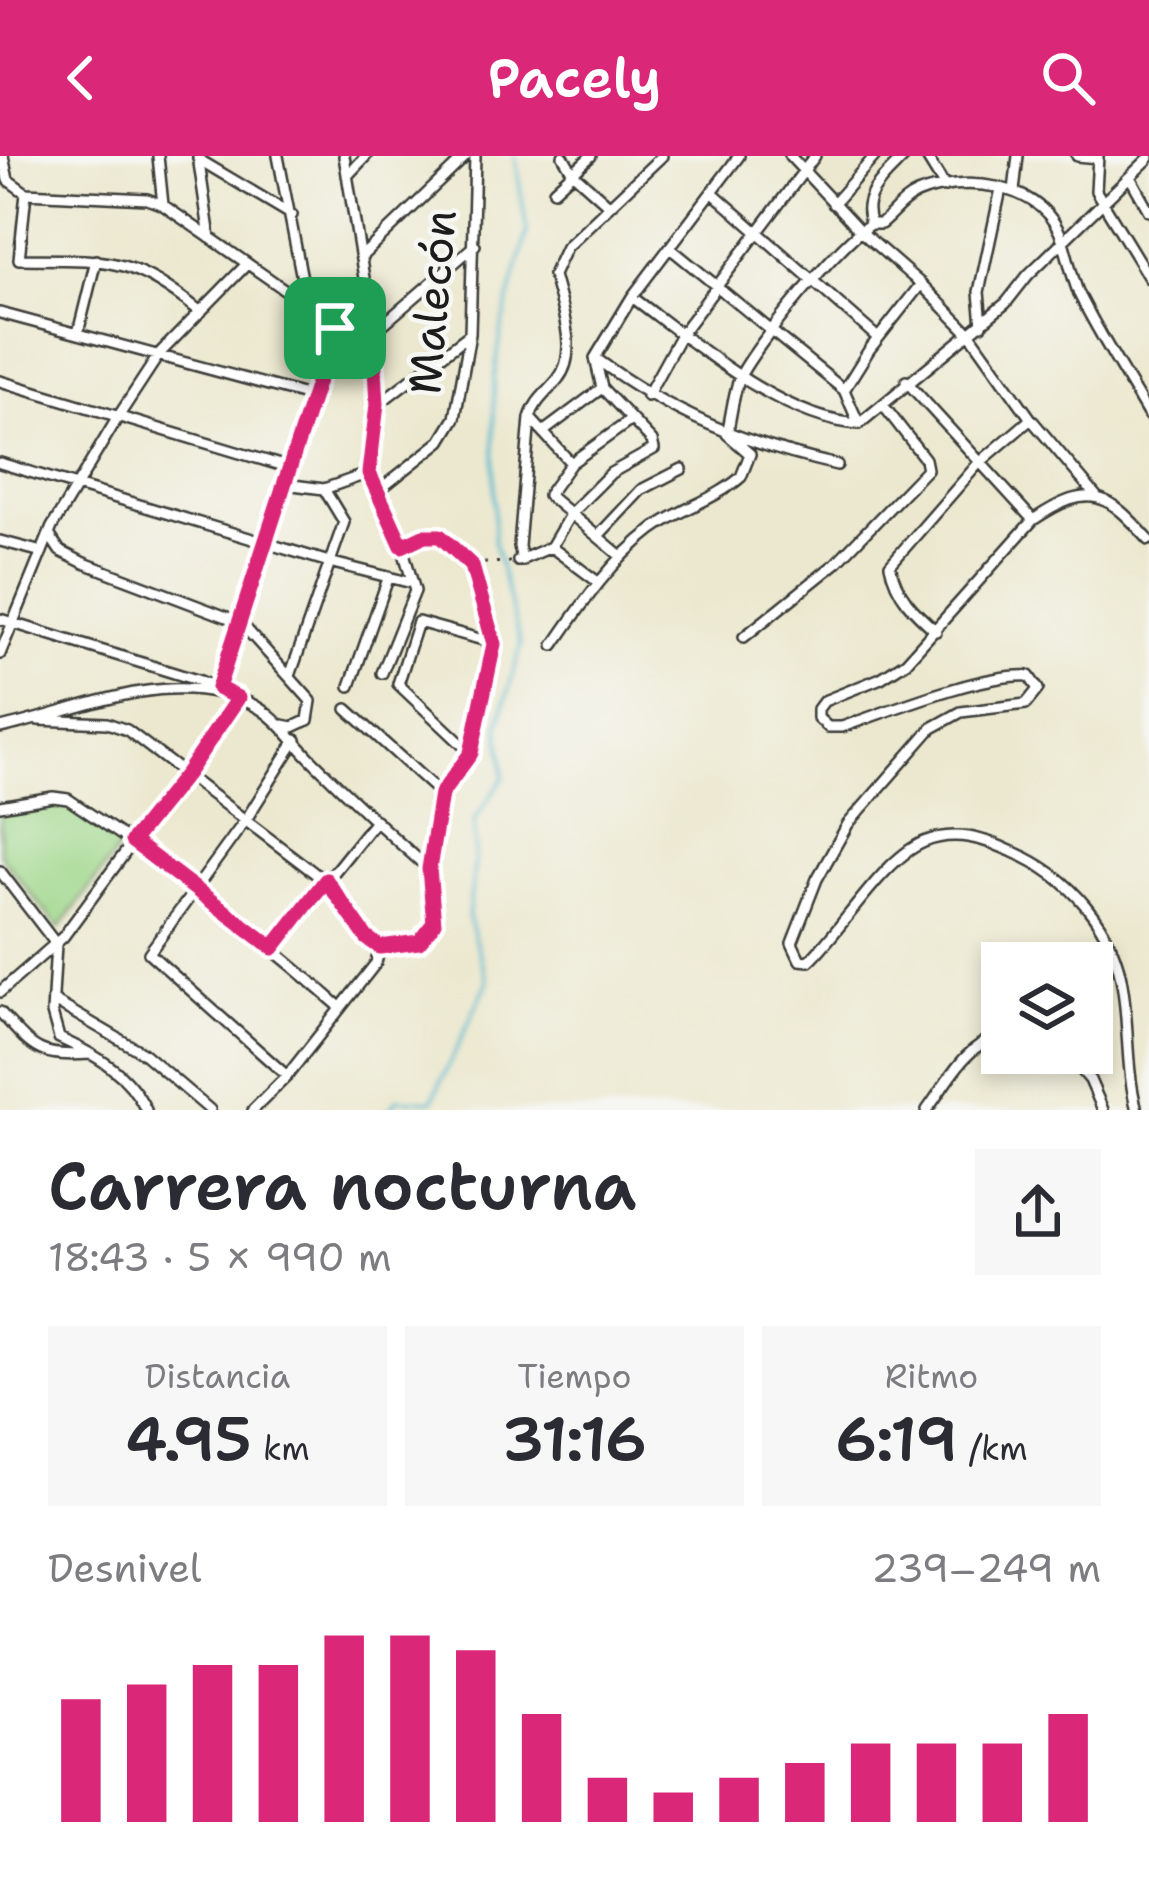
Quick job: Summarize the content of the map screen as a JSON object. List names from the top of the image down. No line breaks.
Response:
{"streets":{"street":["Malecón"]},"page":{"header":"Pacely","heading":["Carrera nocturna","18:43 · 5 × 990 m"],"stats":[["Distancia","4.95 km"],["Tiempo","31:16"],["Ritmo","6:19 /km"]],"chart":["Desnivel","239–249 m"]}}
